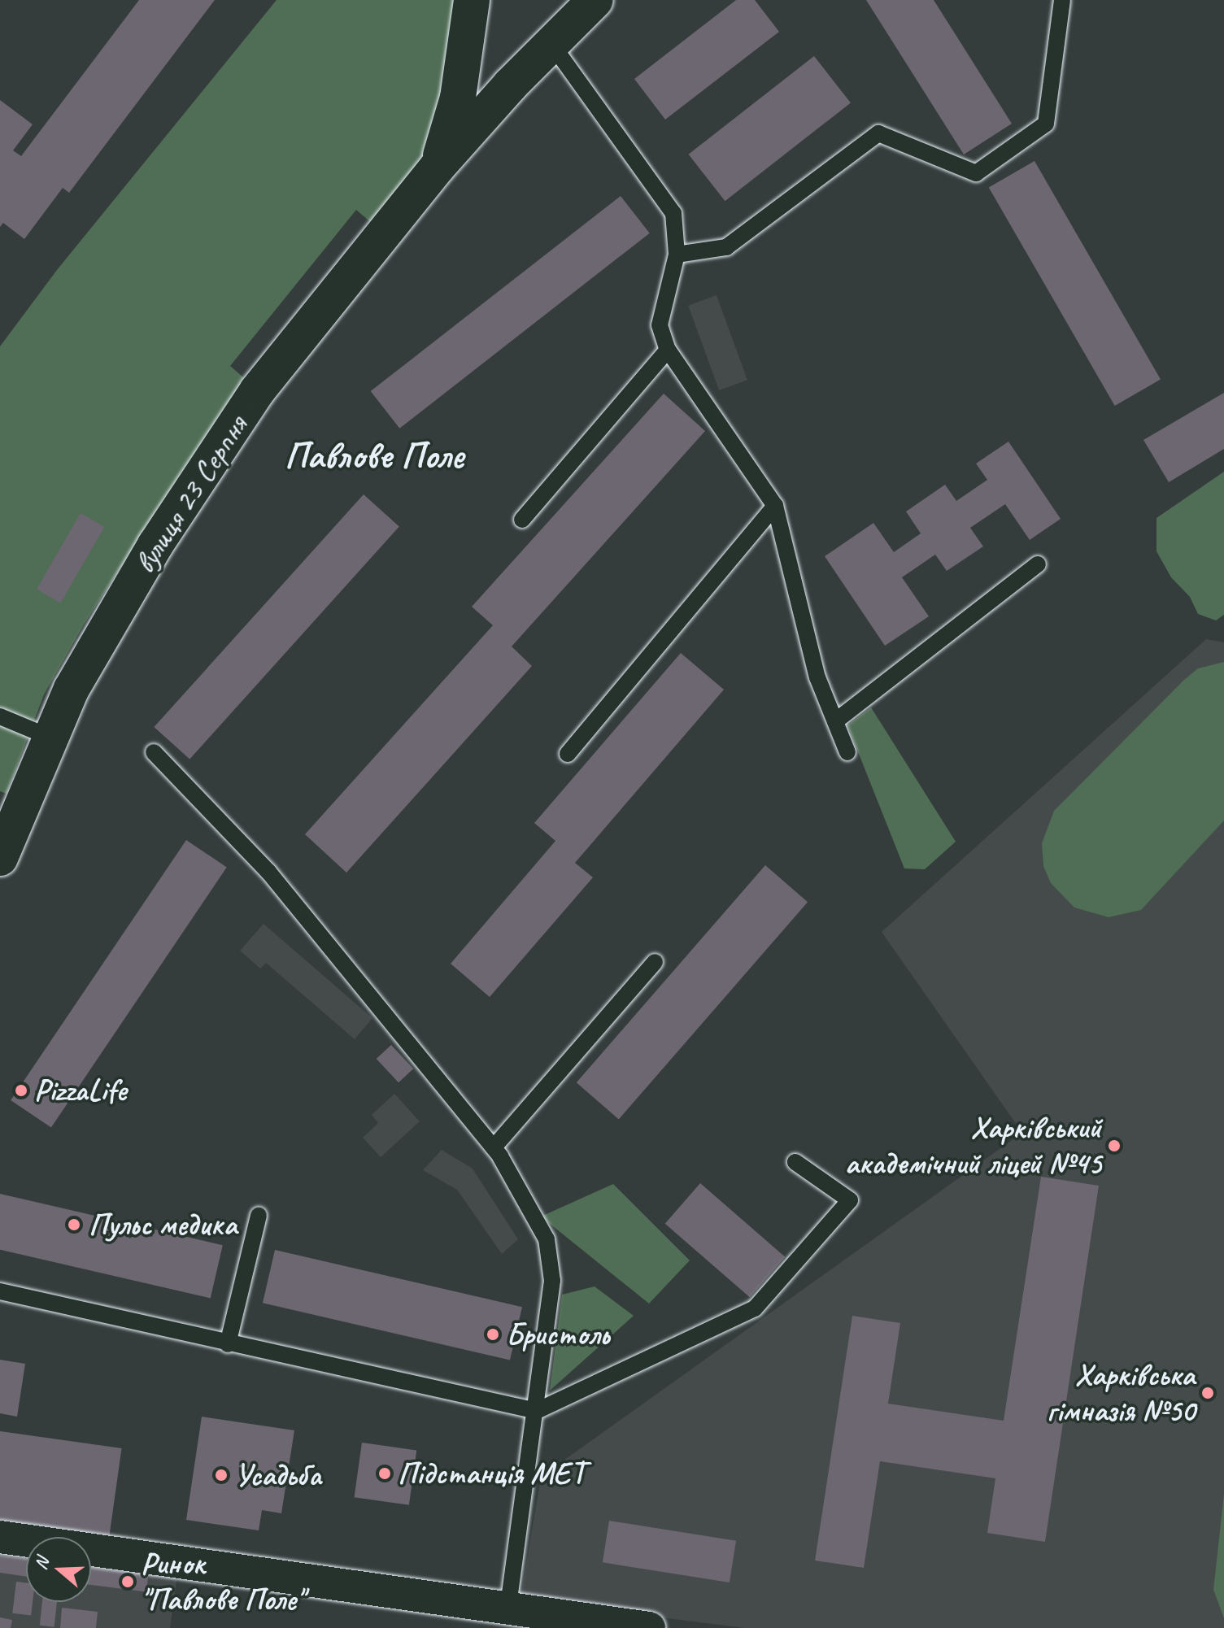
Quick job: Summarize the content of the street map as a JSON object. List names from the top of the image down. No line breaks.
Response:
{"streets":{"street":["вулиця 23 Серпня"]},"districts":["Павлове Поле"],"places":["PizzaLife","Харківський академічний ліцей №45","Пульс медика","Бристоль","Харківська гімназія №50","Підстанція МЕТ","Усадьба","Ринок \"Павлове Поле\""],"north":"left"}
